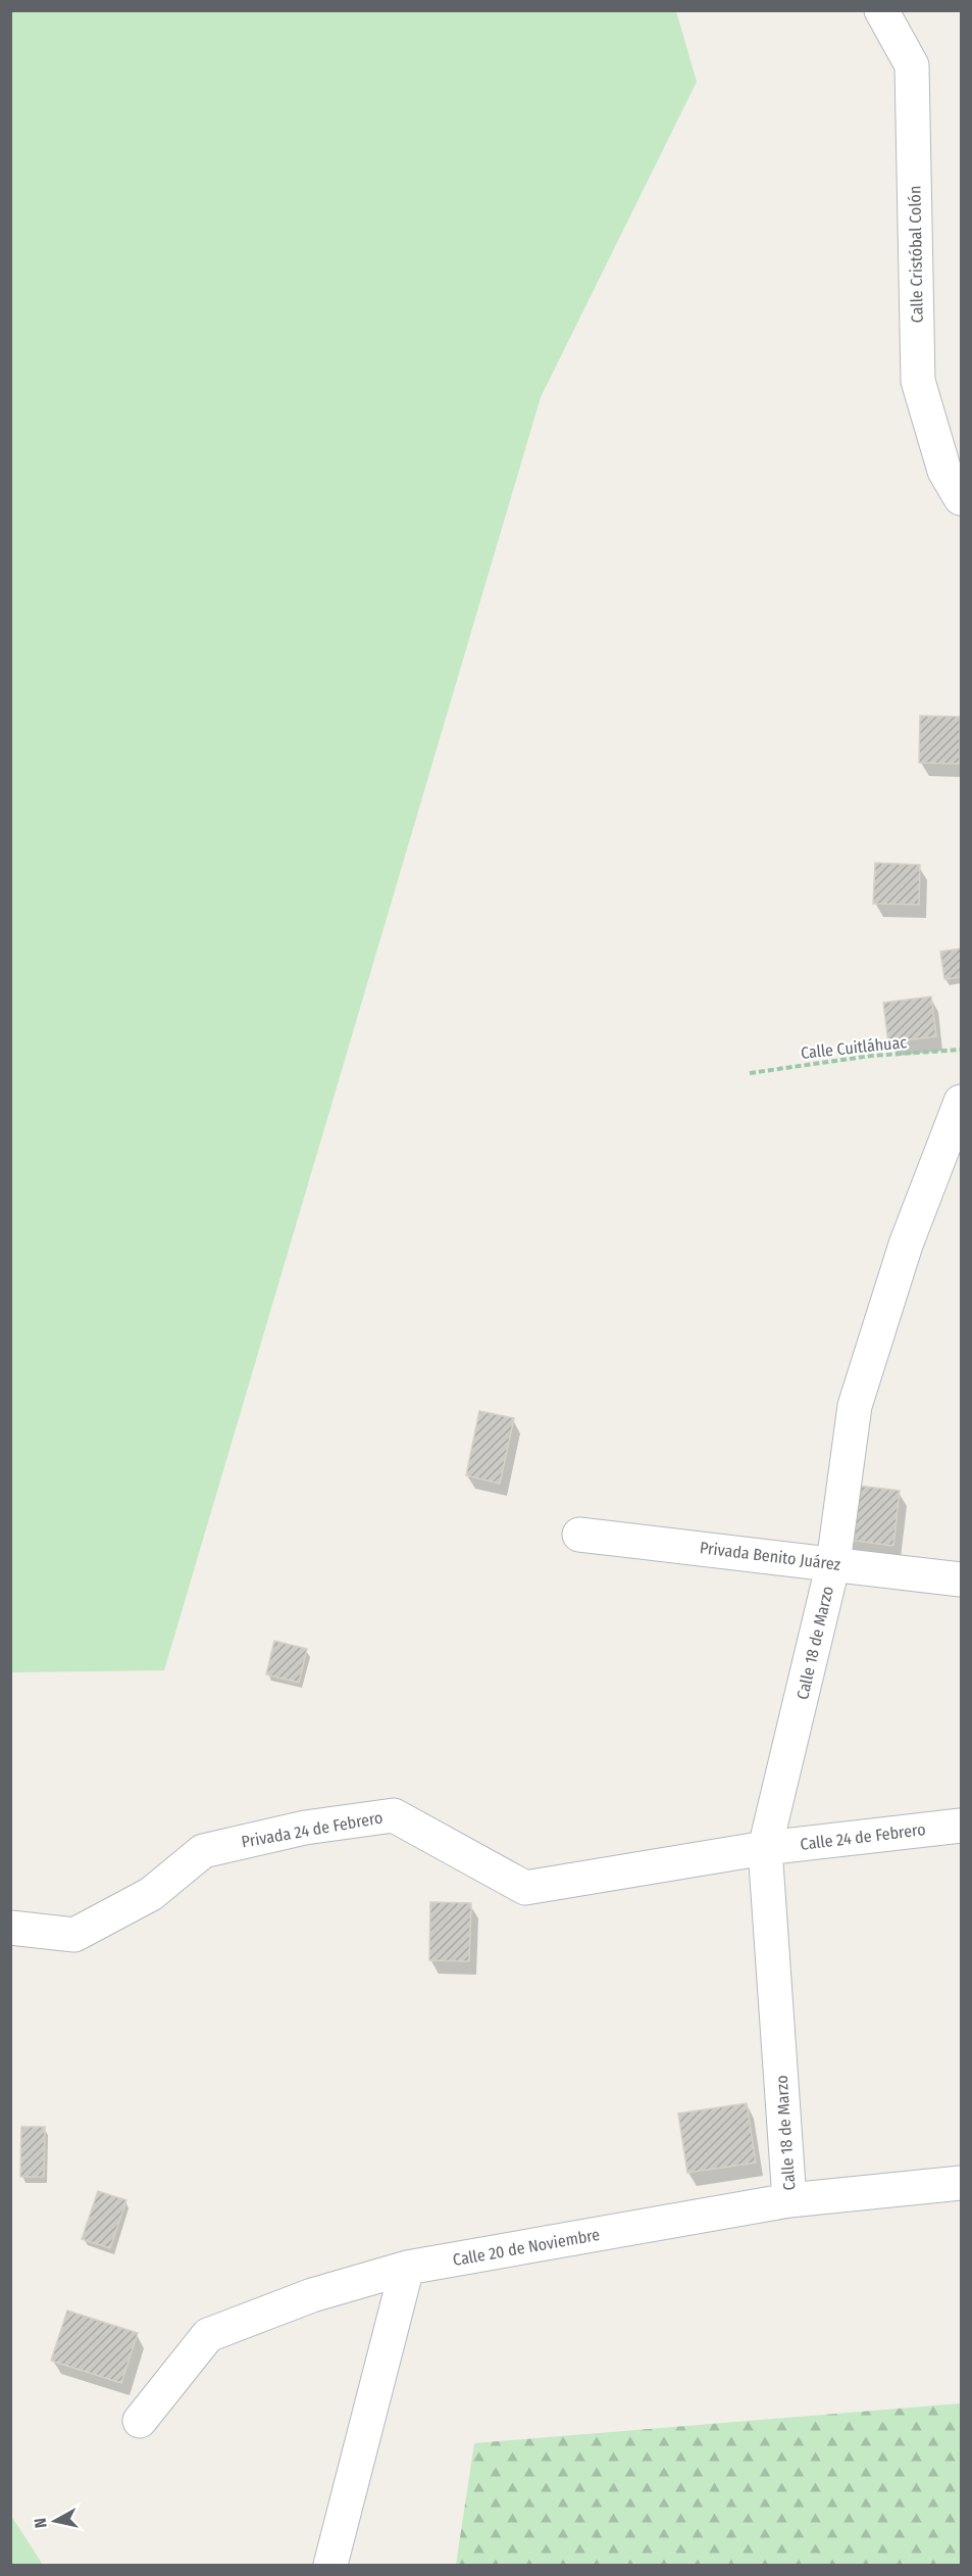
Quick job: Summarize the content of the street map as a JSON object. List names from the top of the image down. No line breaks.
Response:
{"streets":{"street":["Calle Cristóbal Colón","Privada Benito Juárez","Calle 18 de Marzo","Privada 24 de Febrero","Calle 24 de Febrero","Calle 20 de Noviembre"],"path":["Calle Cuitláhuac"]},"crossings":[["Privada Benito Juárez","Calle 18 de Marzo"],["Calle 18 de Marzo","Privada 24 de Febrero"],["Calle 18 de Marzo","Calle 24 de Febrero"],["Calle 18 de Marzo","Calle 20 de Noviembre"],["Privada 24 de Febrero","Calle 24 de Febrero"]],"north":"left"}
